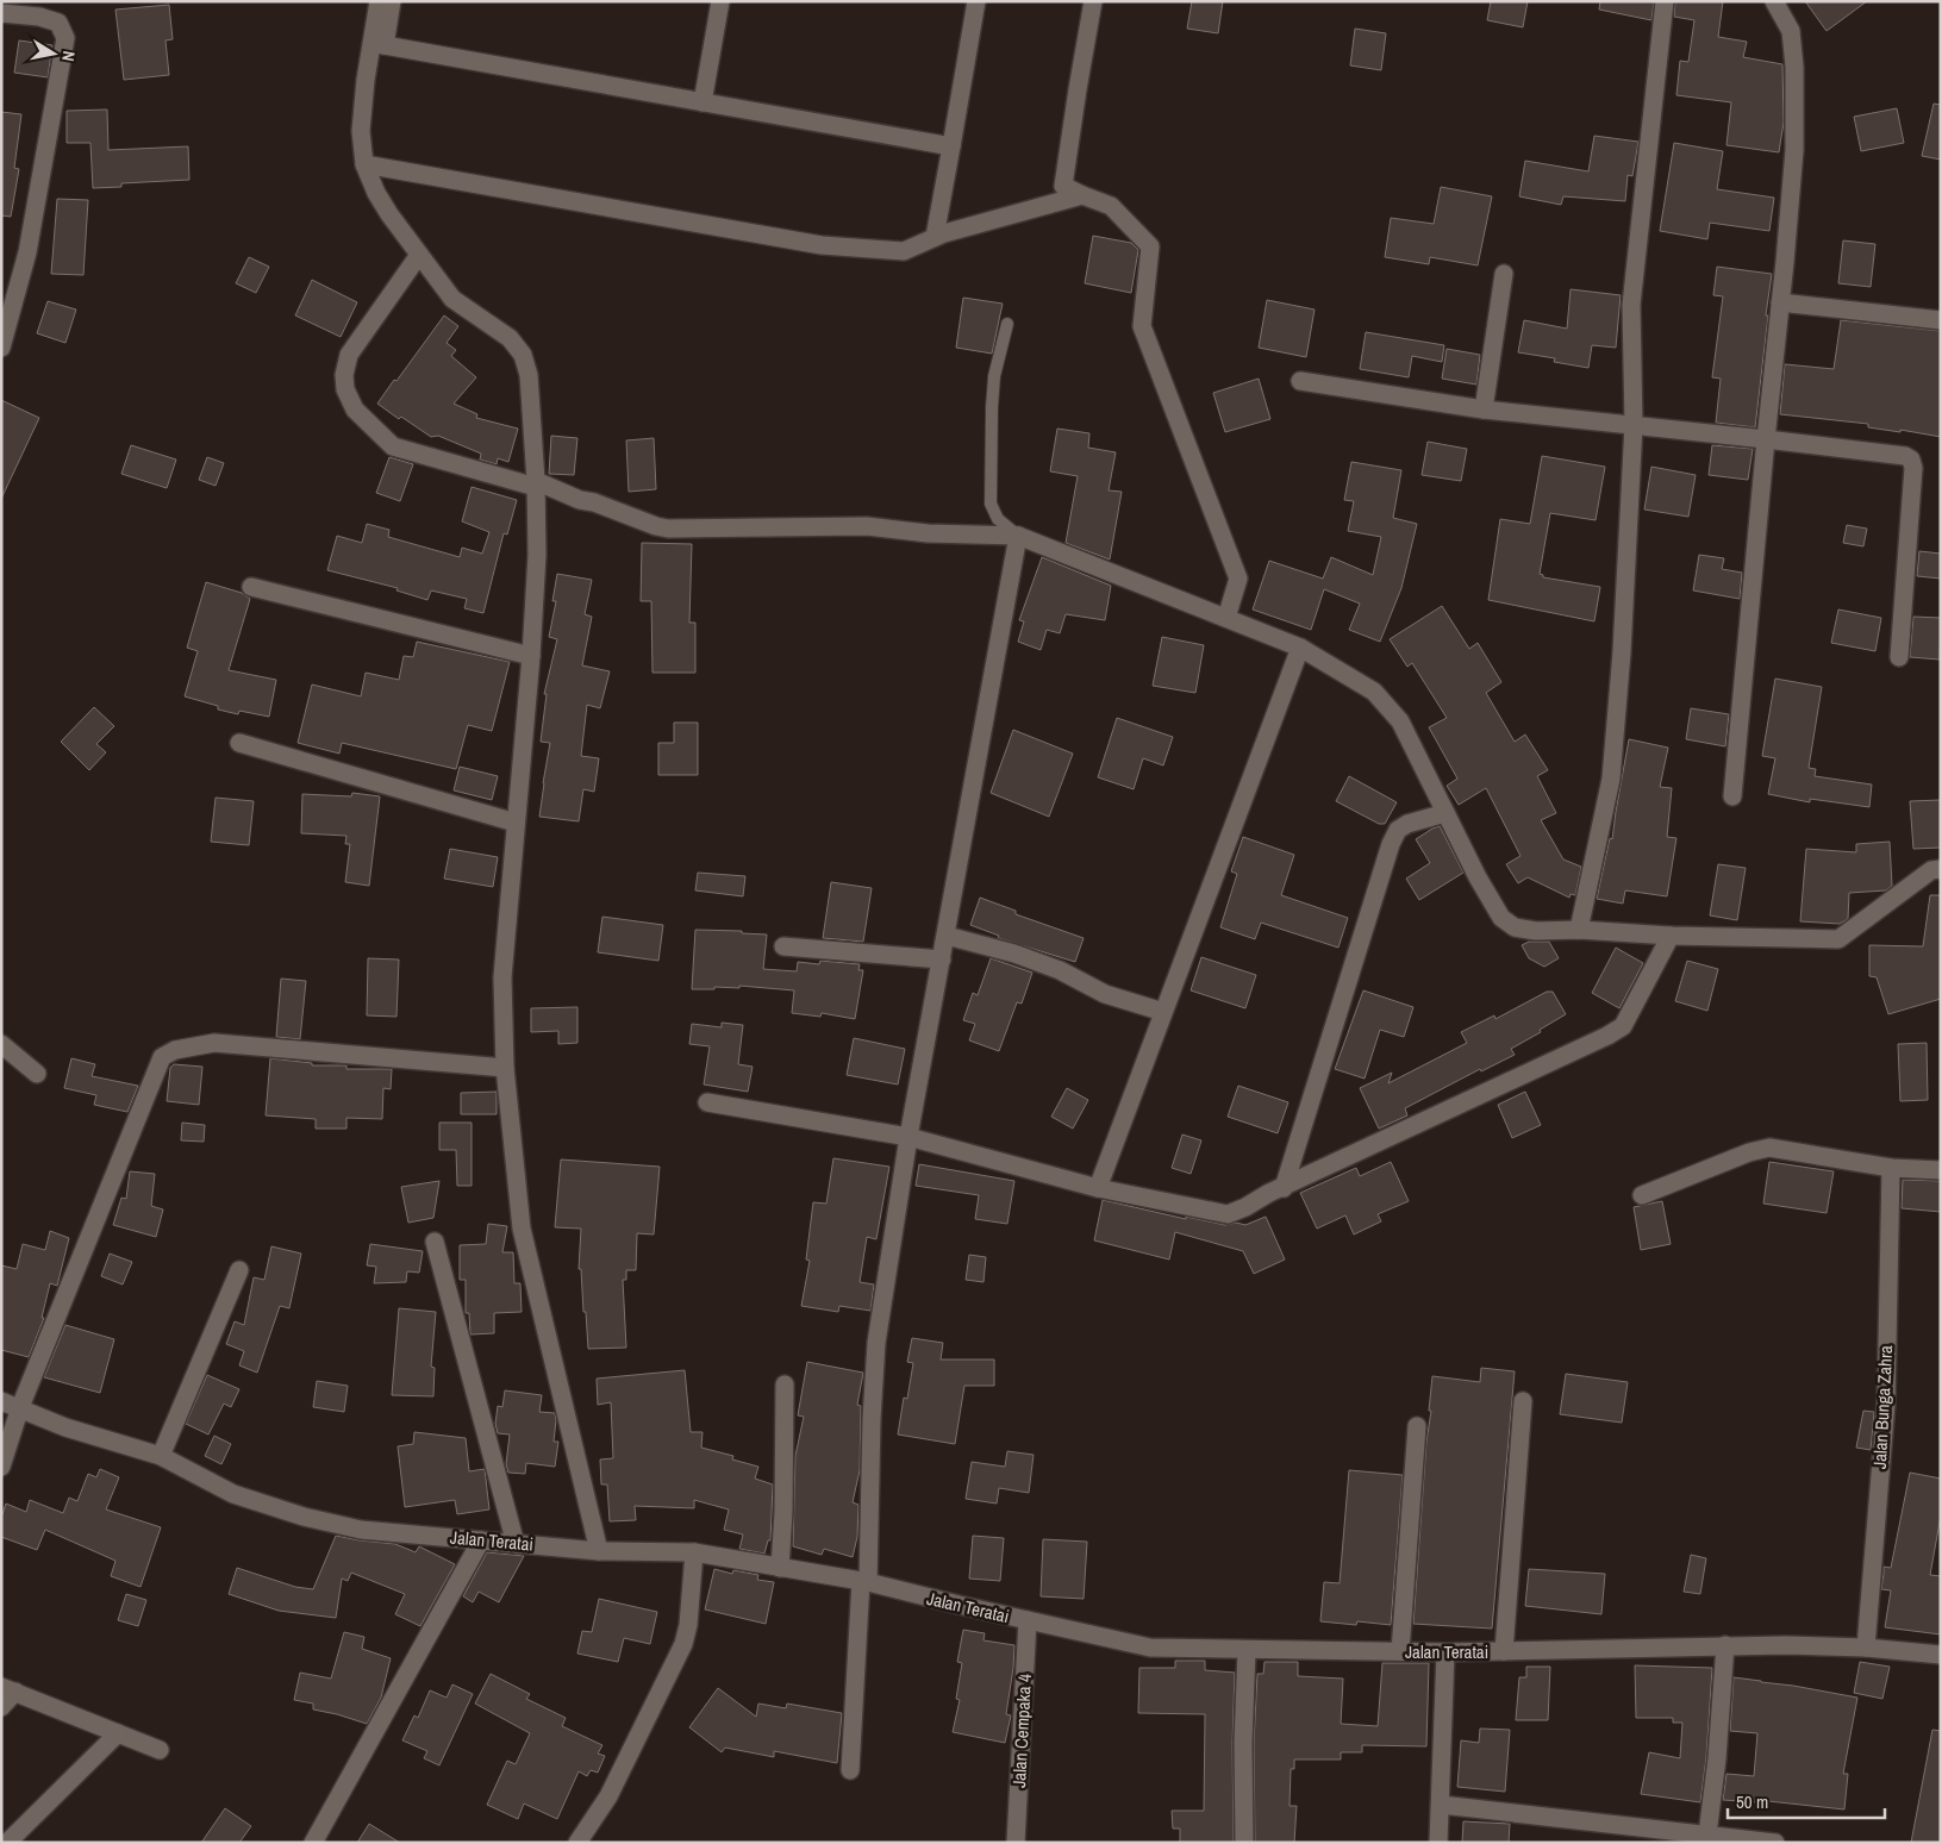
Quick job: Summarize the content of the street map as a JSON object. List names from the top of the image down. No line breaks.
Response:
{"streets":{"street":["Jalan Bunga Zahra","Jalan Teratai","Jalan Cempaka 4"]},"crossings":[["Jalan Bunga Zahra","Jalan Teratai"],["Jalan Teratai","Jalan Cempaka 4"]],"scale_bar":"50 m","north":"right"}
